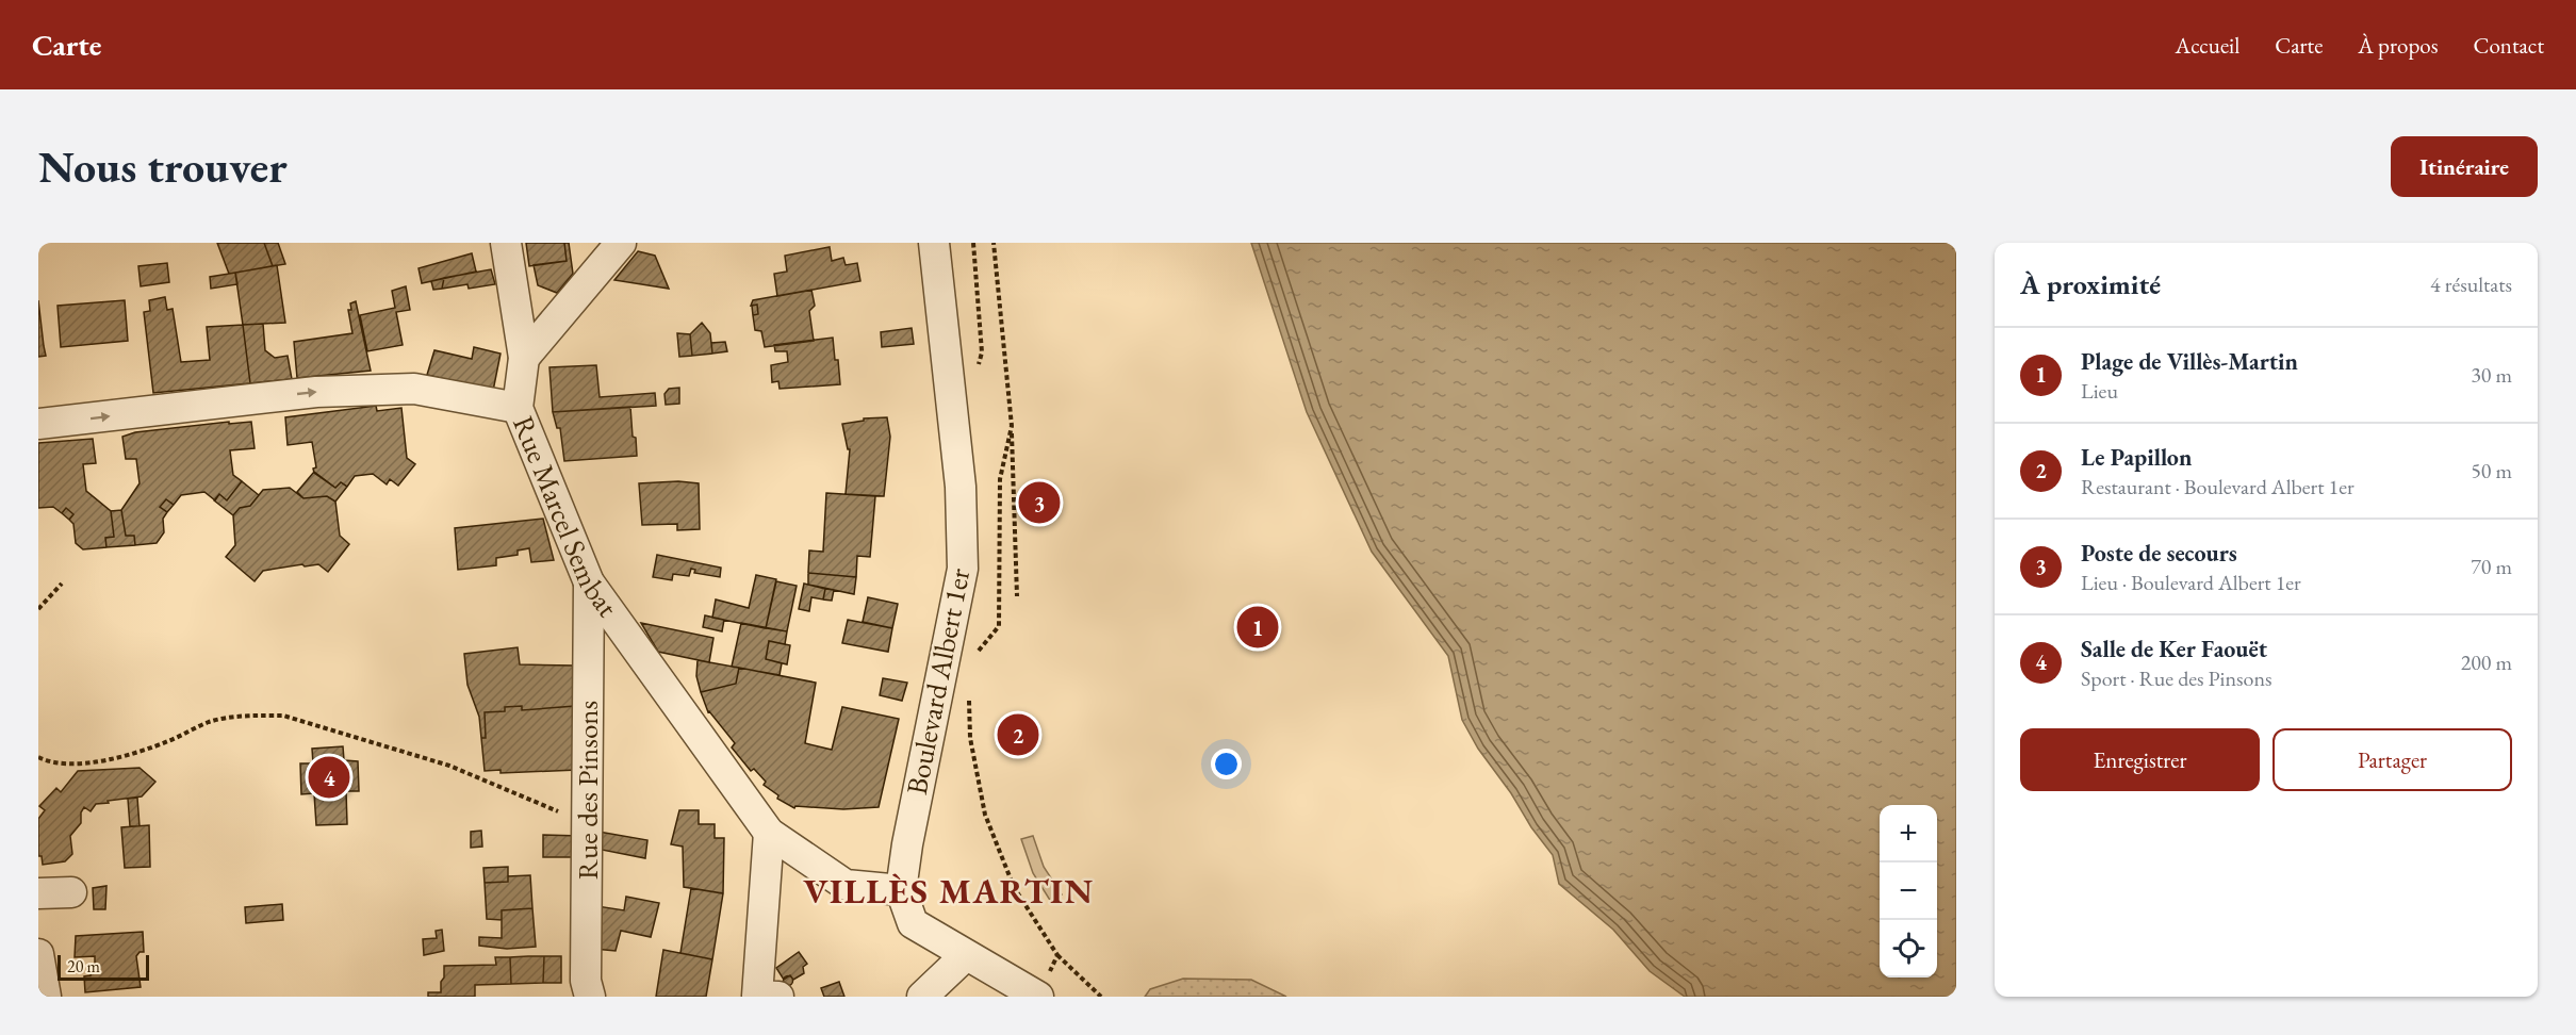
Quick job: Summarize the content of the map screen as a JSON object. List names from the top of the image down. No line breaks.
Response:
{"streets":{"street":["Rue Marcel Sembat","Boulevard Albert 1er","Rue des Pinsons"]},"crossings":[["Rue Marcel Sembat","Boulevard Albert 1er"],["Rue Marcel Sembat","Rue des Pinsons"]],"one_way":["Rue Marcel Sembat"],"districts":["VILLÈS MARTIN"],"scale_bar":"20 m","page":{"header":"Carte","nav":["Accueil","Carte","À propos","Contact"],"buttons":["Itinéraire",["Enregistrer","Partager"]],"title":"Nous trouver","heading":["À proximité","4 résultats"],"list":[{"mark":"1","name":"Plage de Villès-Martin","note":"Lieu","value":"30 m"},{"mark":"2","name":"Le Papillon","note":"Restaurant · Boulevard Albert 1er","value":"50 m"},{"mark":"3","name":"Poste de secours","note":"Lieu · Boulevard Albert 1er","value":"70 m"},{"mark":"4","name":"Salle de Ker Faouët","note":"Sport · Rue des Pinsons","value":"200 m"}],"pins":["3","1","2","4"],"map_buttons":["+","−"],"scale":"20 m"}}
